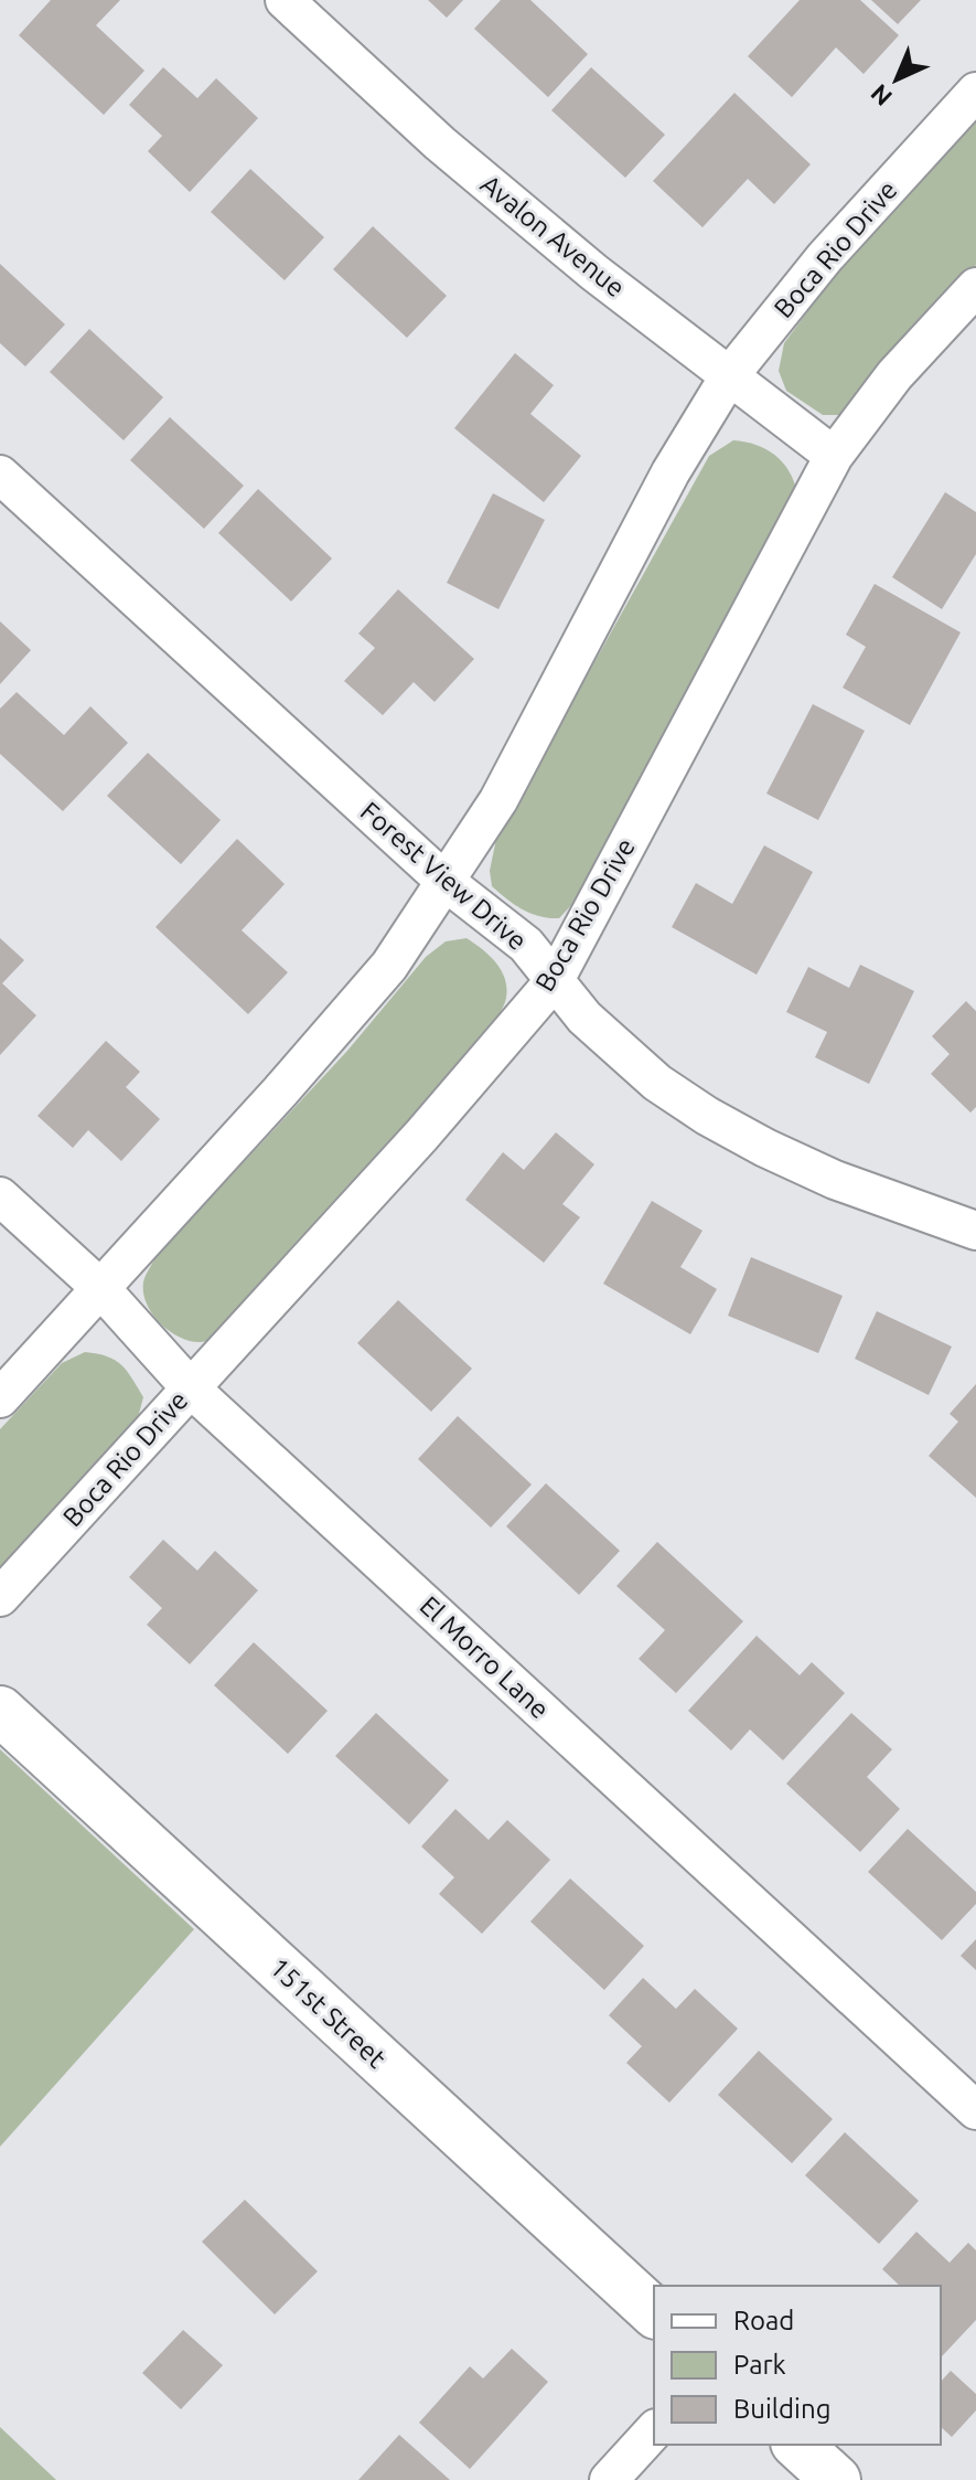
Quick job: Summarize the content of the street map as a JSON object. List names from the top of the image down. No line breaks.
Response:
{"streets":{"street":["Avalon Avenue","Boca Rio Drive","Forest View Drive","El Morro Lane","151st Street"]},"crossings":[["Avalon Avenue","Boca Rio Drive"],["Boca Rio Drive","Forest View Drive"],["Boca Rio Drive","El Morro Lane"]],"legend":["Road","Park","Building"],"north":"bottom left"}
